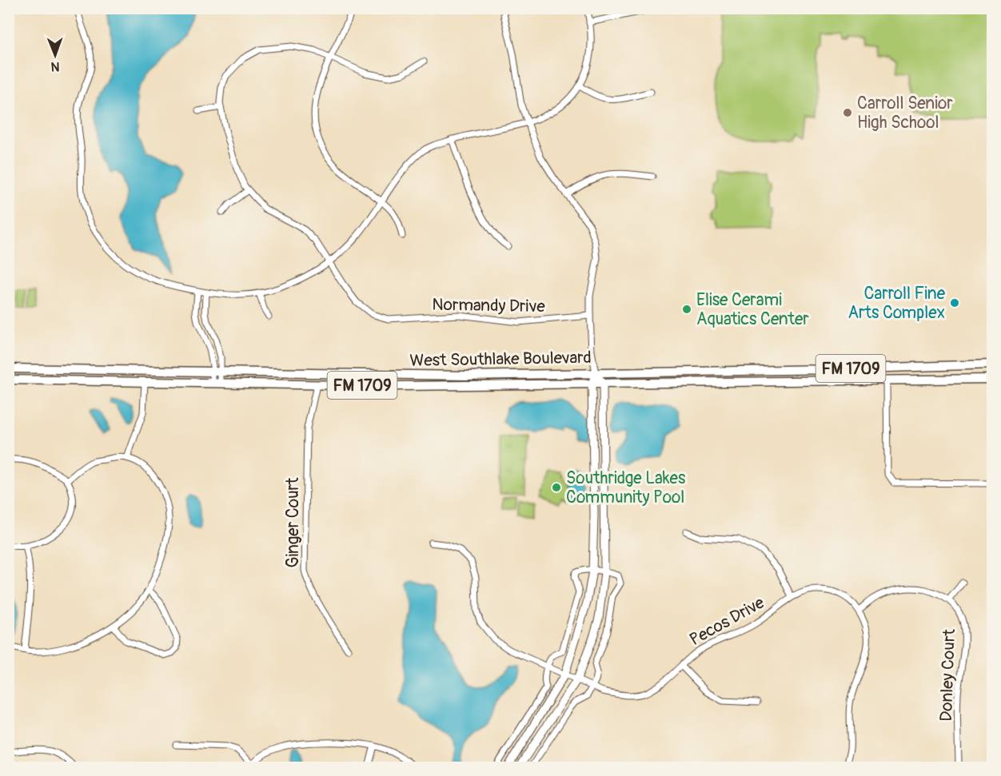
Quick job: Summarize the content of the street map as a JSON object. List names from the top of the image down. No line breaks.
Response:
{"streets":{"main road":["West Southlake Boulevard","FM 1709"],"street":["Normandy Drive","Ginger Court","Pecos Drive","Donley Court"]},"crossings":[["West Southlake Boulevard","Ginger Court"]],"places":["Carroll Senior High School","Carroll Fine Arts Complex","Elise Cerami Aquatics Center","Southridge Lakes Community Pool"],"north":"bottom"}
